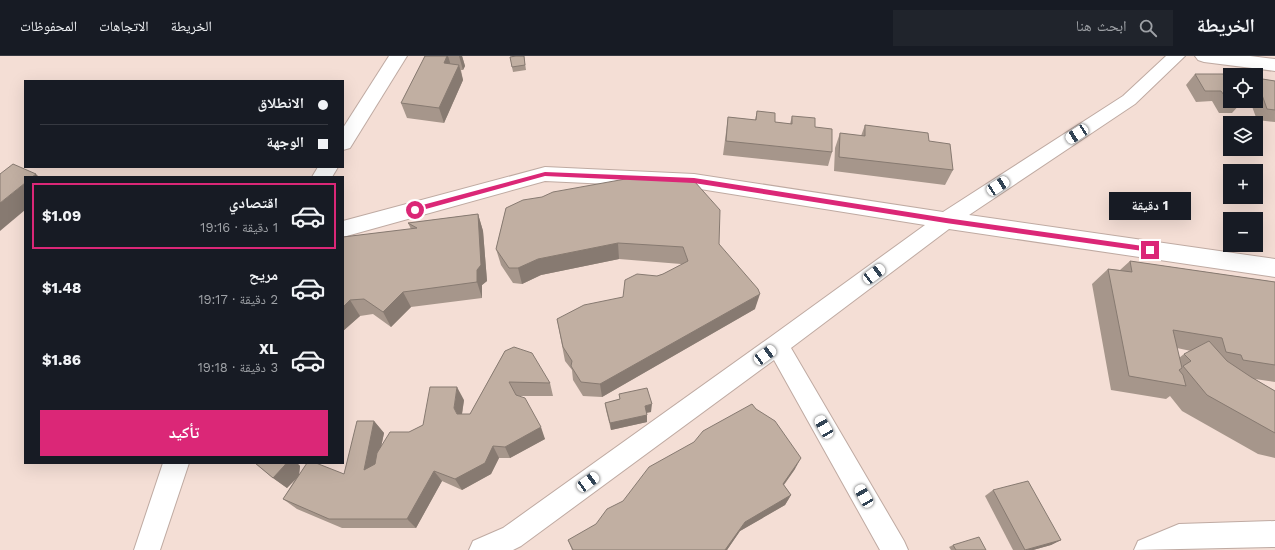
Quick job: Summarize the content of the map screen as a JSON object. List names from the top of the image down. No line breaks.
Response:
{"page":{"header":"الخريطة","search":"ابحث هنا","nav":["الخريطة","الاتجاهات","المحفوظات"],"map_buttons":["+","−"],"banner":["الانطلاق","الوجهة"],"list":[{"name":"اقتصادي","note":"1 دقيقة · 19:16","value":"$1.09"},{"name":"مريح","note":"2 دقيقة · 19:17","value":"$1.48"},{"name":"XL","note":"3 دقيقة · 19:18","value":"$1.86"}],"bubble":"1 دقيقة","buttons":"تأكيد"}}
